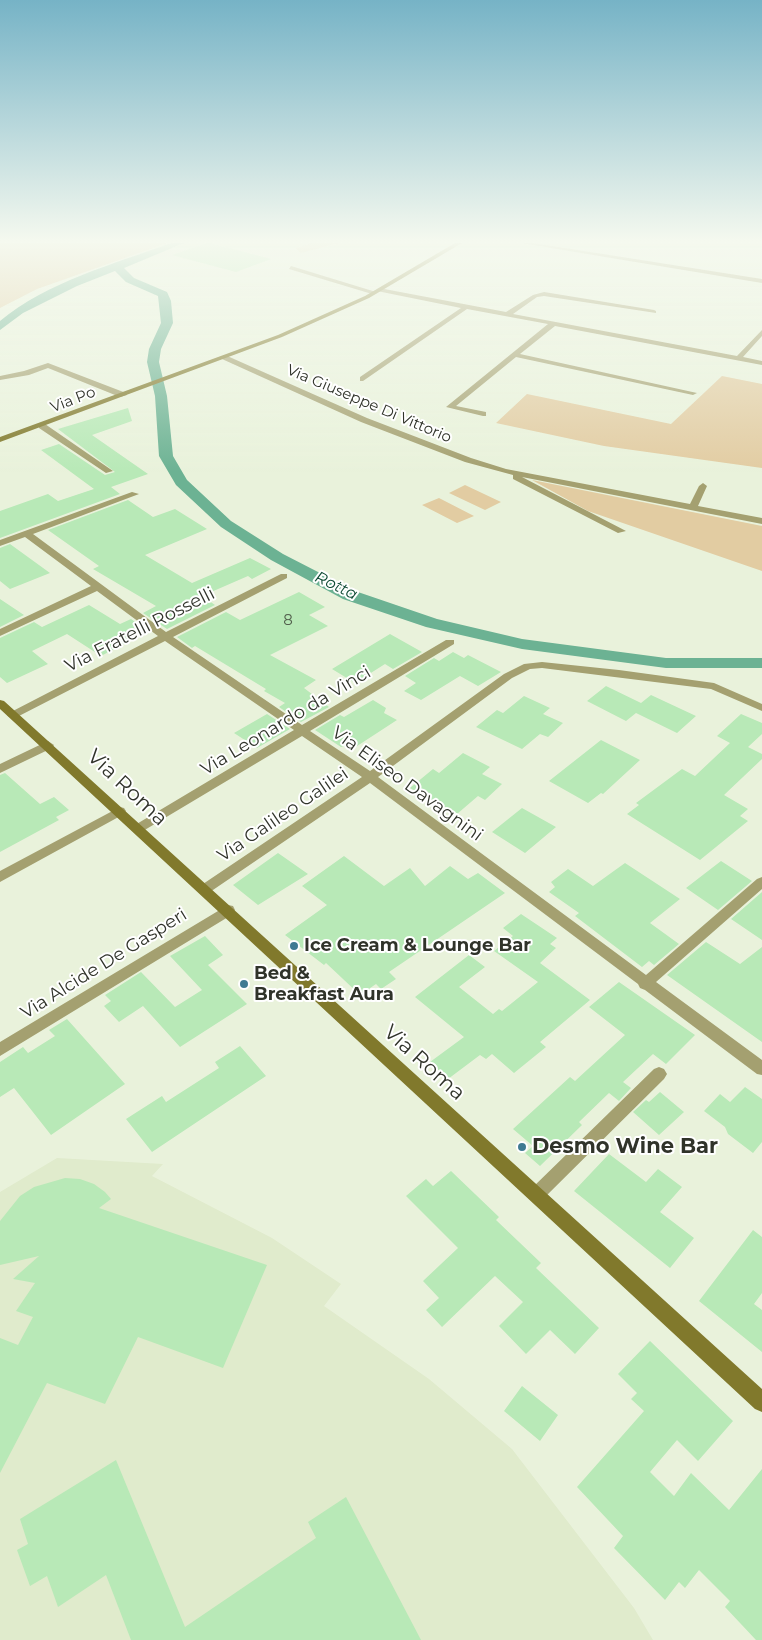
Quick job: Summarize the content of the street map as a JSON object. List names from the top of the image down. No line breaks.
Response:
{"streets":{"street":["Via Po","Via Giuseppe Di Vittorio","Via Fratelli Rosselli","Via Leonardo da Vinci","Via Eliseo Davagnini","Via Roma","Via Galileo Galilei","Via Alcide De Gasperi"]},"crossings":[["Via Po","Via Giuseppe Di Vittorio"],["Via Fratelli Rosselli","Via Eliseo Davagnini"],["Via Fratelli Rosselli","Via Roma"],["Via Leonardo da Vinci","Via Eliseo Davagnini"],["Via Leonardo da Vinci","Via Roma"],["Via Eliseo Davagnini","Via Galileo Galilei"],["Via Roma","Via Galileo Galilei"],["Via Roma","Via Alcide De Gasperi"]],"water":["Rotta"],"places":["Ice Cream & Lounge Bar","Bed & Breakfast Aura","Desmo Wine Bar"],"house_numbers":["8"]}
